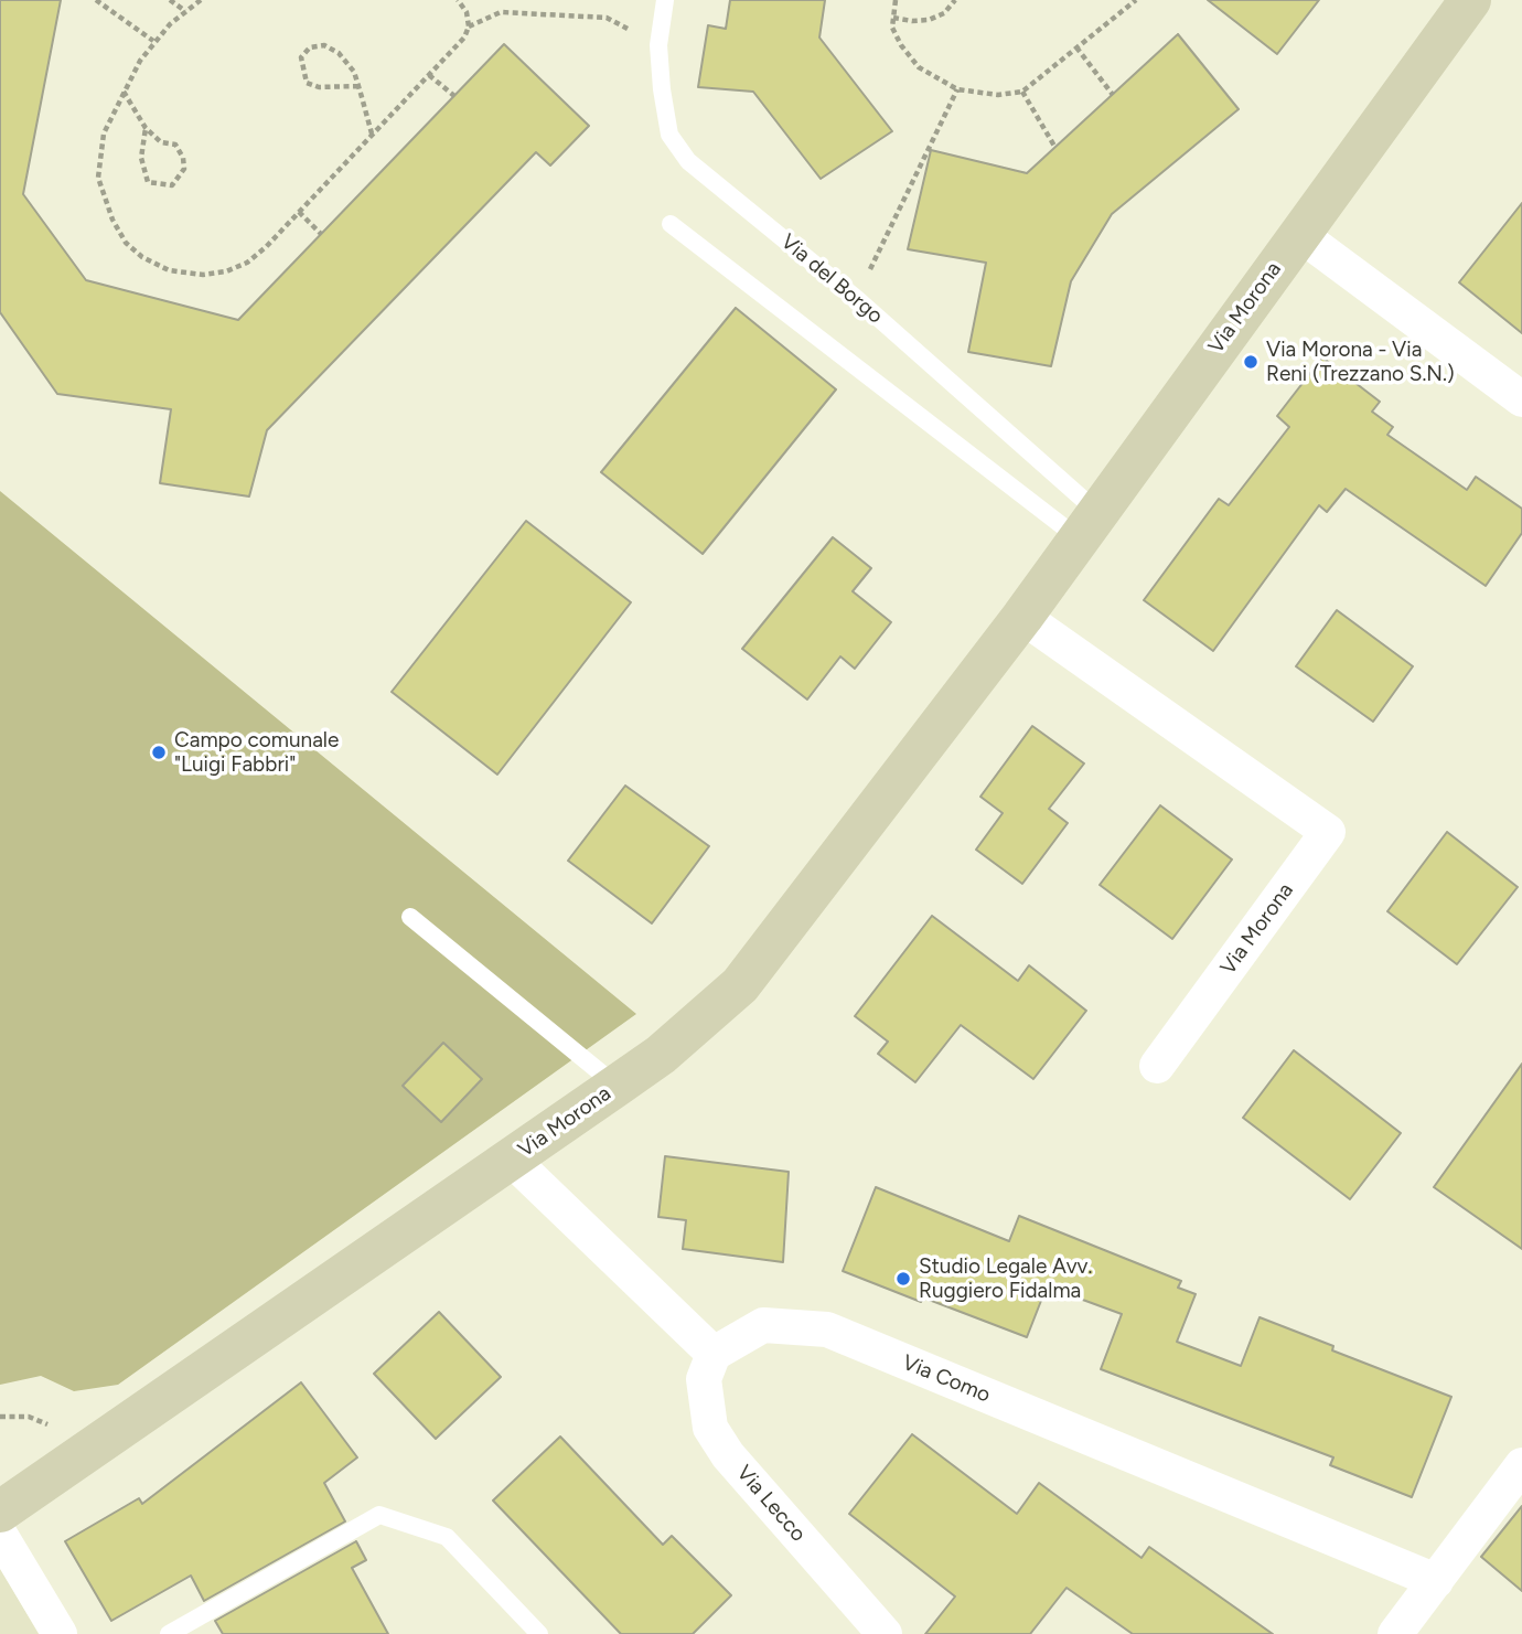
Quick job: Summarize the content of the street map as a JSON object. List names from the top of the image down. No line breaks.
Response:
{"streets":{"main road":["Via Morona"],"street":["Via Como","Via Lecco"],"lane":["Via del Borgo"]},"crossings":[["Via del Borgo","Via Morona"],["Via Como","Via Lecco"]],"places":["Via Morona - Via Reni (Trezzano S.N.)","Campo comunale \"Luigi Fabbri\"","Studio Legale Avv. Ruggiero Fidalma"]}
